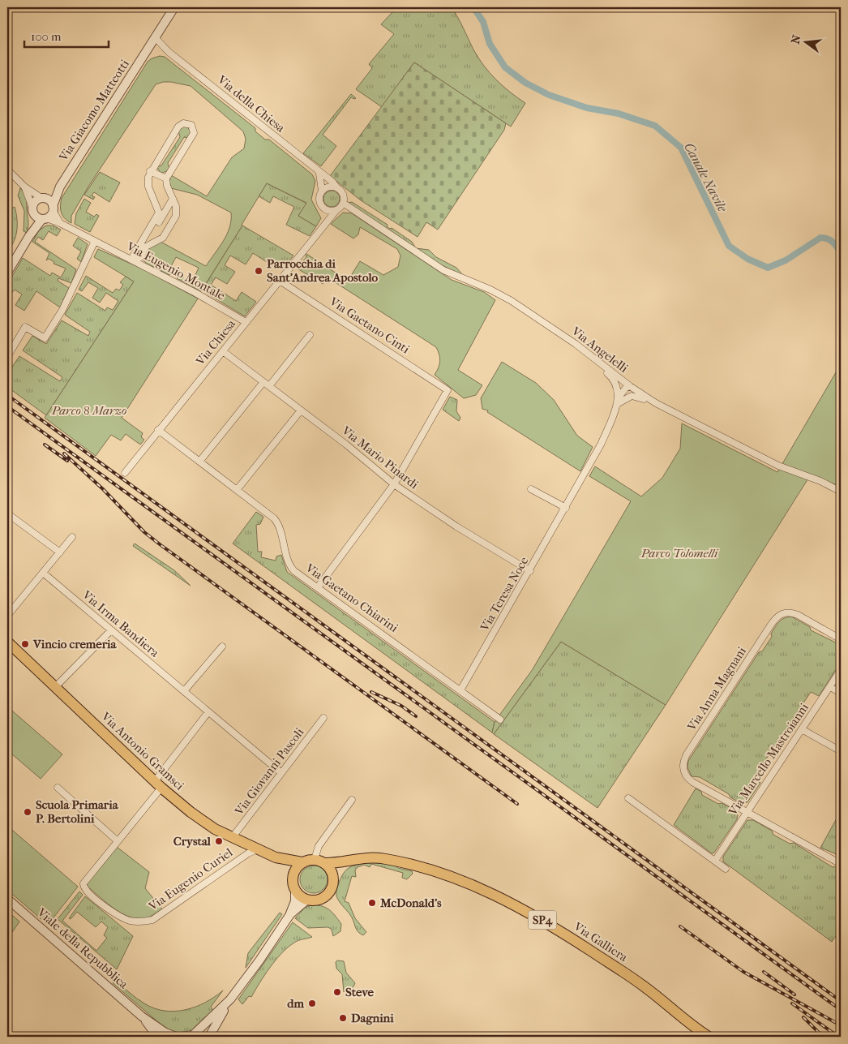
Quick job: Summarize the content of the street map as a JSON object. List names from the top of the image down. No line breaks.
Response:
{"streets":{"main road":["Via Antonio Gramsci","SP4","Via Galliera"],"street":["Via della Chiesa","Via Giacomo Matteotti","Via Eugenio Montale","Via Gaetano Cinti","Via Chiesa","Via Angelelli","Via Mario Pinardi","Via Teresa Noce","Via Gaetano Chiarini","Via Irma Bandiera","Via Anna Magnani","Via Marcello Mastroianni","Via Giovanni Pascoli","Via Eugenio Curiel","Viale della Repubblica"]},"crossings":[["Via della Chiesa","Via Giacomo Matteotti"],["Via della Chiesa","Via Chiesa"],["Via della Chiesa","Via Angelelli"],["Via Giacomo Matteotti","Via Eugenio Montale"],["Via Eugenio Montale","Via Chiesa"],["Via Gaetano Cinti","Via Chiesa"],["Via Gaetano Cinti","Via Mario Pinardi"],["Via Chiesa","Via Angelelli"],["Via Chiesa","Via Mario Pinardi"],["Via Chiesa","Via Gaetano Chiarini"],["Via Angelelli","Via Teresa Noce"],["Via Mario Pinardi","Via Teresa Noce"],["Via Teresa Noce","Via Gaetano Chiarini"],["Via Irma Bandiera","Via Giovanni Pascoli"],["Via Irma Bandiera","Via Eugenio Curiel"],["Via Anna Magnani","Via Marcello Mastroianni"],["Via Antonio Gramsci","Via Giovanni Pascoli"],["Via Antonio Gramsci","Via Eugenio Curiel"],["Via Antonio Gramsci","Via Galliera"]],"water":["Canale Navile"],"parks":["Parco 8 Marzo","Parco Tolomelli"],"places":["Parrocchia di Sant'Andrea Apostolo","Vincio cremeria","Scuola Primaria P. Bertolini","Crystal","McDonald's","Steve","dm","Dagnini"],"scale_bar":"100 m","north":"left"}
